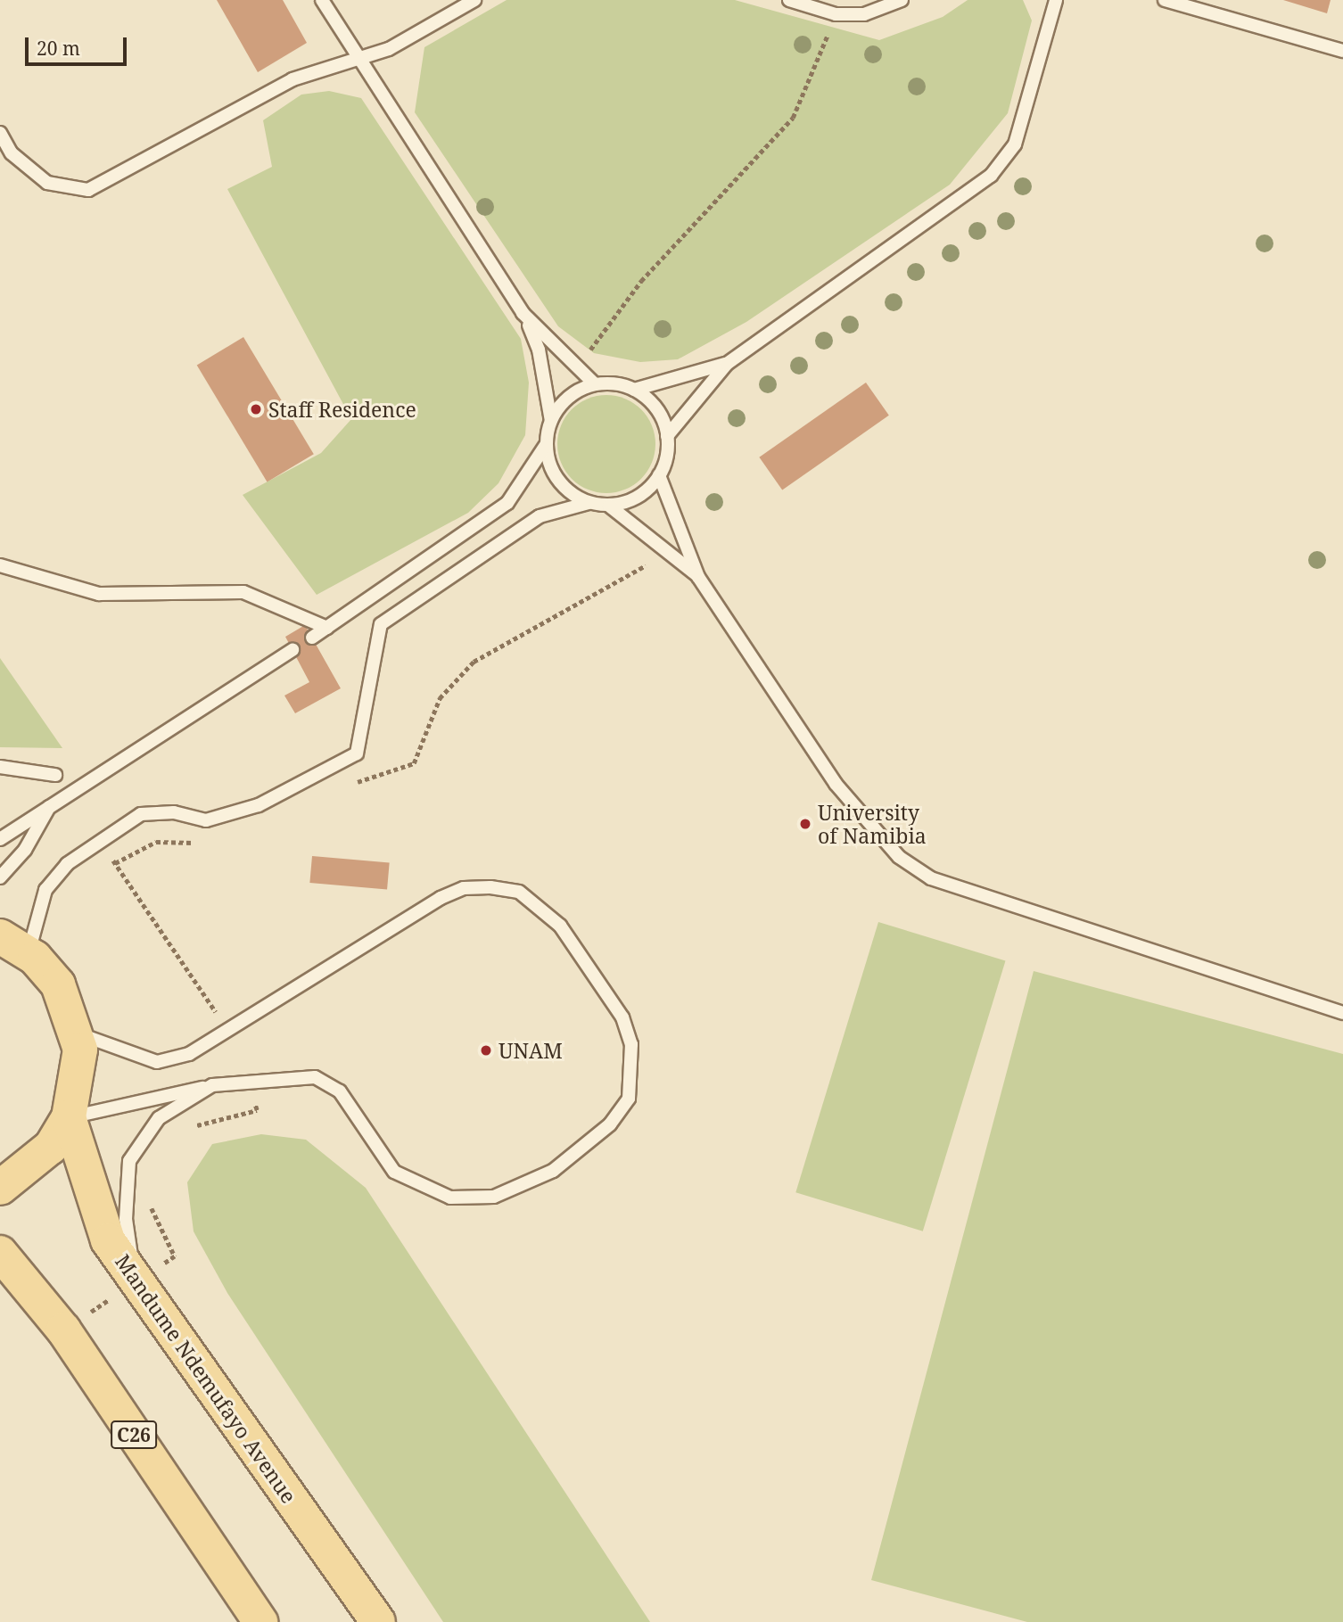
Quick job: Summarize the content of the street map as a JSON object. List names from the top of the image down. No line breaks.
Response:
{"streets":{"main road":["Mandume Ndemufayo Avenue","C26"]},"places":["Staff Residence","University of Namibia","UNAM"],"scale_bar":"20 m"}
